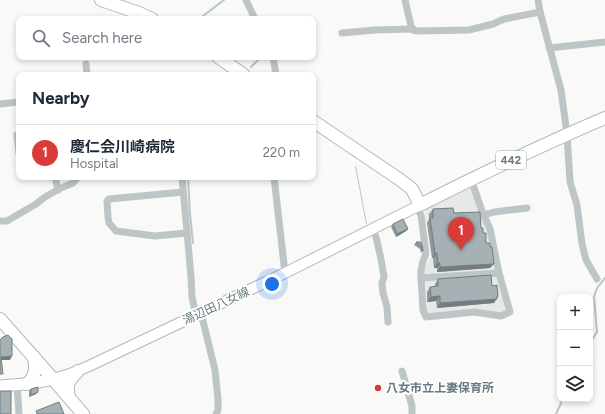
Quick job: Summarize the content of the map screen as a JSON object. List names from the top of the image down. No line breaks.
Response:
{"streets":{"highway":["442"],"main road":["湯辺田八女線"]},"crossings":[["442","湯辺田八女線"]],"places":["八女市立上妻保育所"],"page":{"search":"Search here","heading":"Nearby","list":[{"mark":"1","name":"慶仁会川崎病院","note":"Hospital","value":"220 m"}],"pins":"1","map_buttons":["+","−"]}}
